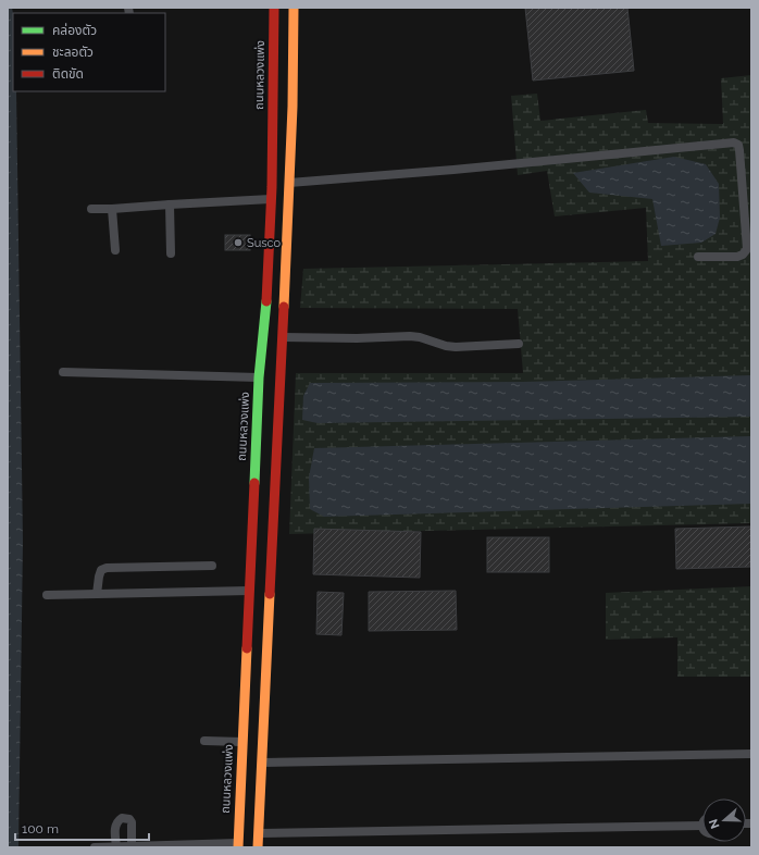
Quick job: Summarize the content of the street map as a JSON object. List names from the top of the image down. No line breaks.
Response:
{"streets":{"main road":["ถนนหลวงแพ่ง"]},"places":["Susco"],"legend":["คล่องตัว","ชะลอตัว","ติดขัด"],"scale_bar":"100 m","north":"left"}
